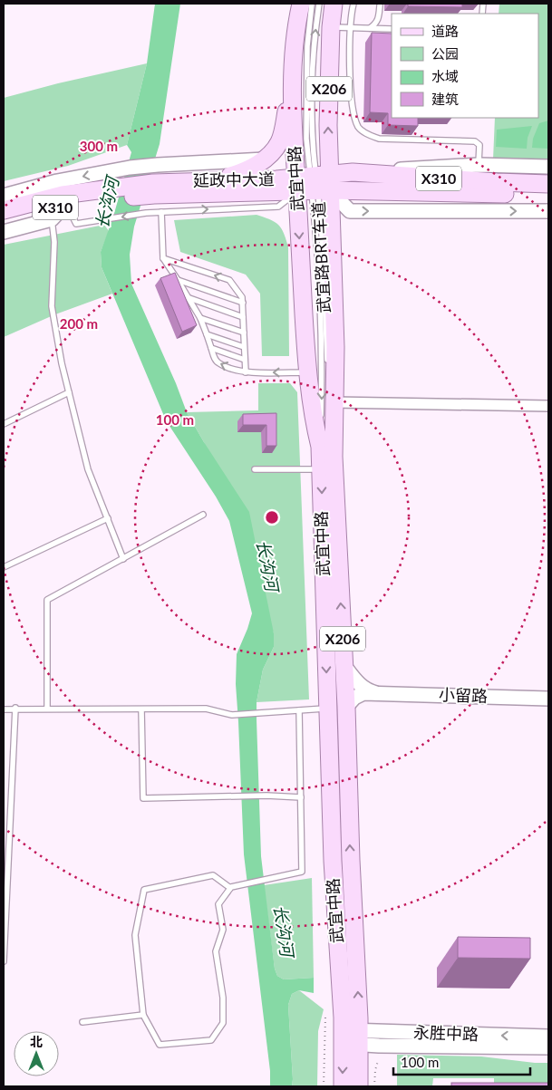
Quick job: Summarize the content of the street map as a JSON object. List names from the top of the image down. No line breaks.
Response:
{"streets":{"main road":["X206","武宜中路","X310","延政中大道"],"street":["小留路","永胜中路"],"lane":["武宜路BRT车道"]},"crossings":[["武宜中路","延政中大道"],["武宜中路","武宜路BRT车道"],["武宜中路","小留路"],["武宜中路","永胜中路"],["延政中大道","武宜路BRT车道"]],"water":["长沟河"],"legend":["道路","公园","水域","建筑"],"scale_bar":"100 m","north":"top","rings":["300 m","200 m","100 m"]}
